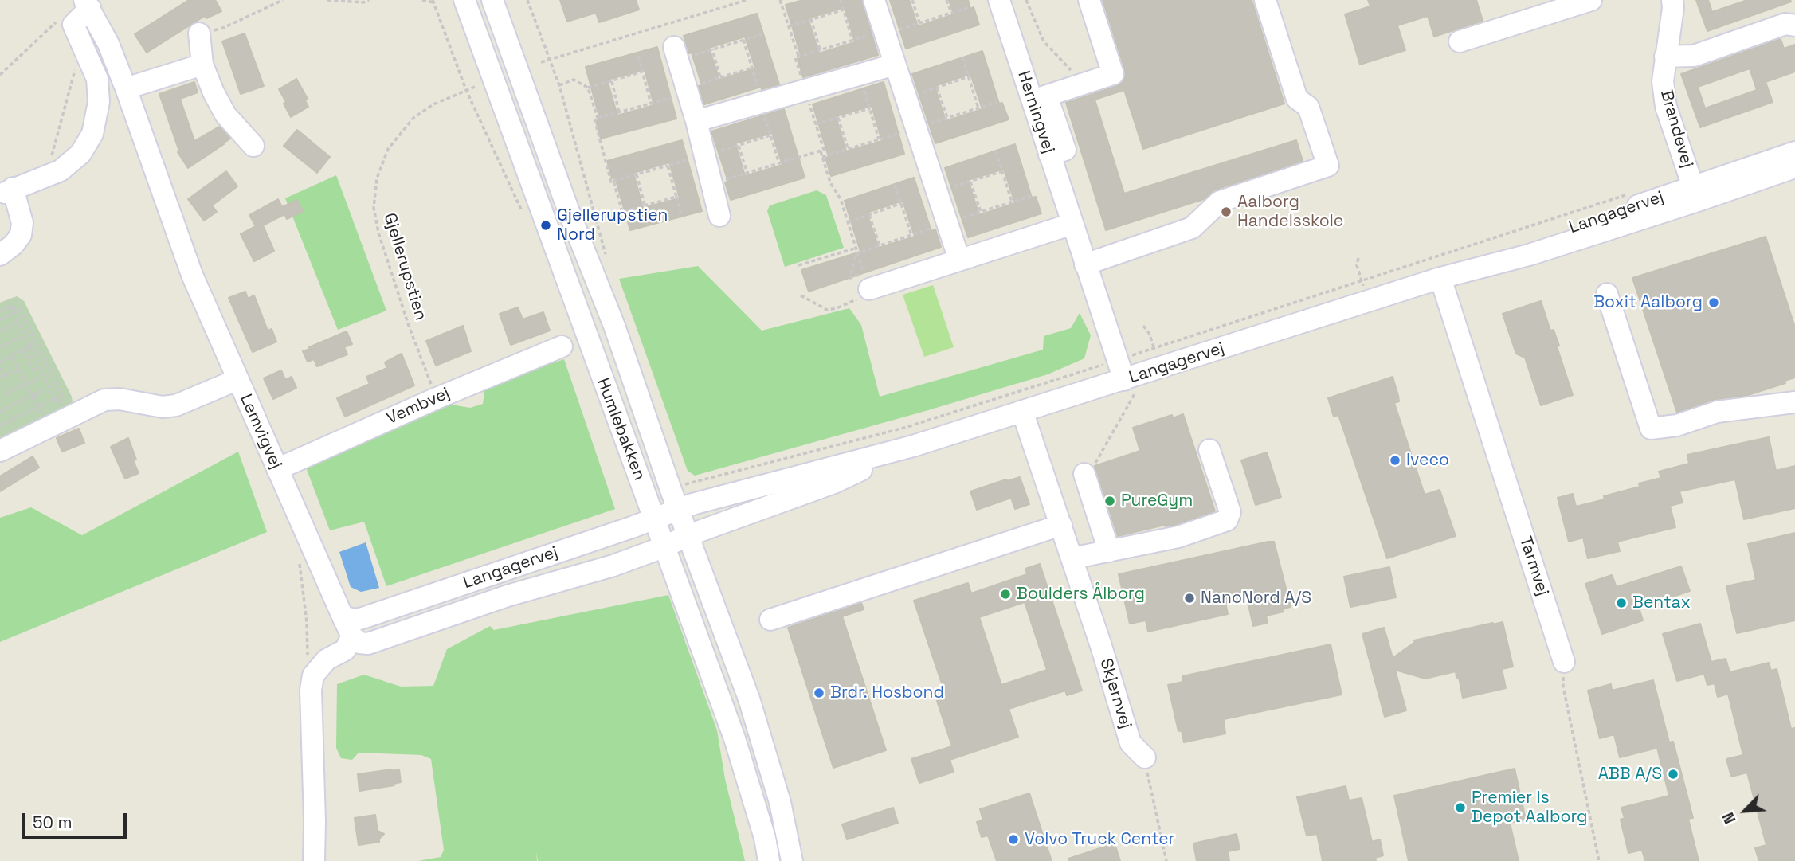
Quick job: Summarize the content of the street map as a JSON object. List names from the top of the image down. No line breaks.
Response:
{"streets":{"street":["Herningvej","Brandevej","Langagervej","Vembvej","Humlebakken","Lemvigvej","Tarmvej","Skjernvej"],"path":["Gjellerupstien"]},"crossings":[["Herningvej","Langagervej"],["Brandevej","Langagervej"],["Langagervej","Humlebakken"],["Langagervej","Lemvigvej"],["Langagervej","Tarmvej"],["Langagervej","Skjernvej"],["Gjellerupstien","Vembvej"],["Vembvej","Lemvigvej"]],"places":["Aalborg Handelsskole","Gjellerupstien Nord","Boxit Aalborg","Iveco","PureGym","Boulders Ålborg","NanoNord A/S","Bentax","Brdr. Hosbond","ABB A/S","Premier Is Depot Aalborg","Volvo Truck Center"],"scale_bar":"50 m","north":"bottom left"}
